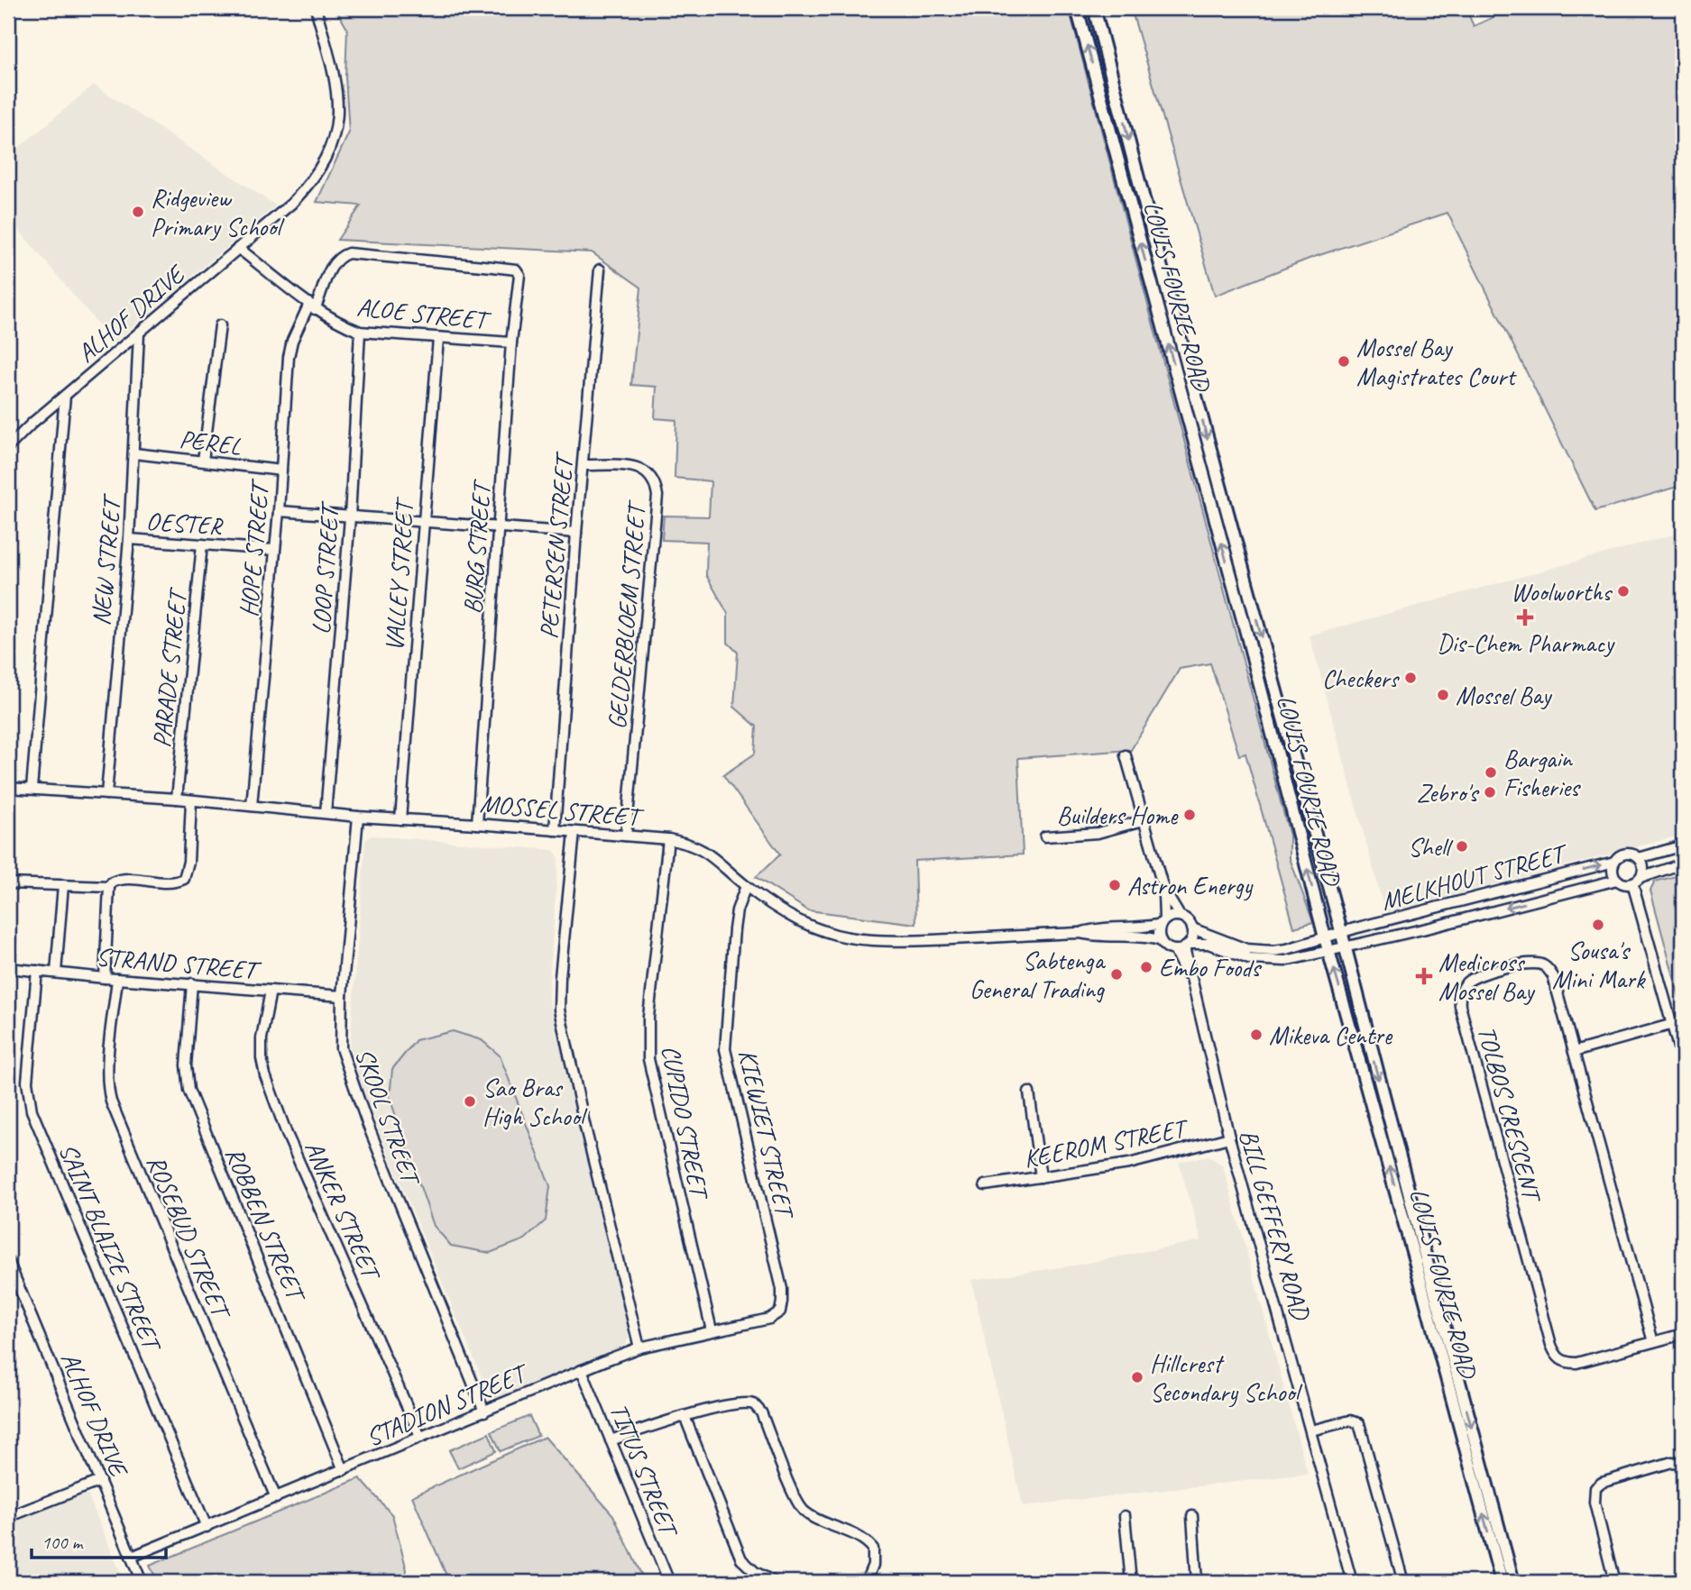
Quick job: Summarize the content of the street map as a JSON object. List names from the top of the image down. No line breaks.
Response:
{"streets":{"main road":["LOUIS FOURIE ROAD"],"street":["ALOE STREET","ALHOF DRIVE","PEREL","OESTER","PETERSEN STREET","BURG STREET","HOPE STREET","NEW STREET","LOOP STREET","VALLEY STREET","GELDERBLOEM STREET","PARADE STREET","MOSSEL STREET","MELKHOUT STREET","STRAND STREET","TOLBOS CRESCENT","SKOOL STREET","CUPIDO STREET","KIEWIET STREET","KEEROM STREET","ANKER STREET","ROBBEN STREET","BILL GEFFERY ROAD","ROSEBUD STREET","SAINT BLAIZE STREET","STADION STREET","TITUS STREET"]},"crossings":[["LOUIS FOURIE ROAD","MELKHOUT STREET"],["ALOE STREET","ALHOF DRIVE"],["ALOE STREET","BURG STREET"],["ALOE STREET","HOPE STREET"],["ALOE STREET","LOOP STREET"],["ALOE STREET","VALLEY STREET"],["ALHOF DRIVE","NEW STREET"],["ALHOF DRIVE","STADION STREET"],["PEREL","HOPE STREET"],["PEREL","NEW STREET"],["OESTER","HOPE STREET"],["OESTER","NEW STREET"],["OESTER","PARADE STREET"],["PETERSEN STREET","GELDERBLOEM STREET"],["PETERSEN STREET","MOSSEL STREET"],["BURG STREET","HOPE STREET"],["BURG STREET","MOSSEL STREET"],["HOPE STREET","MOSSEL STREET"],["NEW STREET","MOSSEL STREET"],["LOOP STREET","MOSSEL STREET"],["VALLEY STREET","MOSSEL STREET"],["GELDERBLOEM STREET","MOSSEL STREET"],["PARADE STREET","MOSSEL STREET"],["MOSSEL STREET","SKOOL STREET"],["MOSSEL STREET","CUPIDO STREET"],["MOSSEL STREET","KIEWIET STREET"],["STRAND STREET","SKOOL STREET"],["STRAND STREET","ANKER STREET"],["STRAND STREET","ROBBEN STREET"],["STRAND STREET","ROSEBUD STREET"],["STRAND STREET","SAINT BLAIZE STREET"],["SKOOL STREET","STADION STREET"],["CUPIDO STREET","STADION STREET"],["KIEWIET STREET","STADION STREET"],["KEEROM STREET","BILL GEFFERY ROAD"],["ANKER STREET","STADION STREET"],["ROBBEN STREET","STADION STREET"],["ROSEBUD STREET","STADION STREET"],["SAINT BLAIZE STREET","STADION STREET"],["STADION STREET","TITUS STREET"]],"places":{"other":["Ridgeview Primary School","Mossel Bay Magistrates Court","Woolworths","Checkers","Mossel Bay","Bargain Fisheries","Zebro's","Builders Home","Shell","Astron Energy","Sousa's Mini Mark","Embo Foods","Sabtenga General Trading","Mikeva Centre","Sao Bras High School","Hillcrest Secondary School"],"health":["Dis-Chem Pharmacy","Medicross Mossel Bay"]},"scale_bar":"100 m"}
